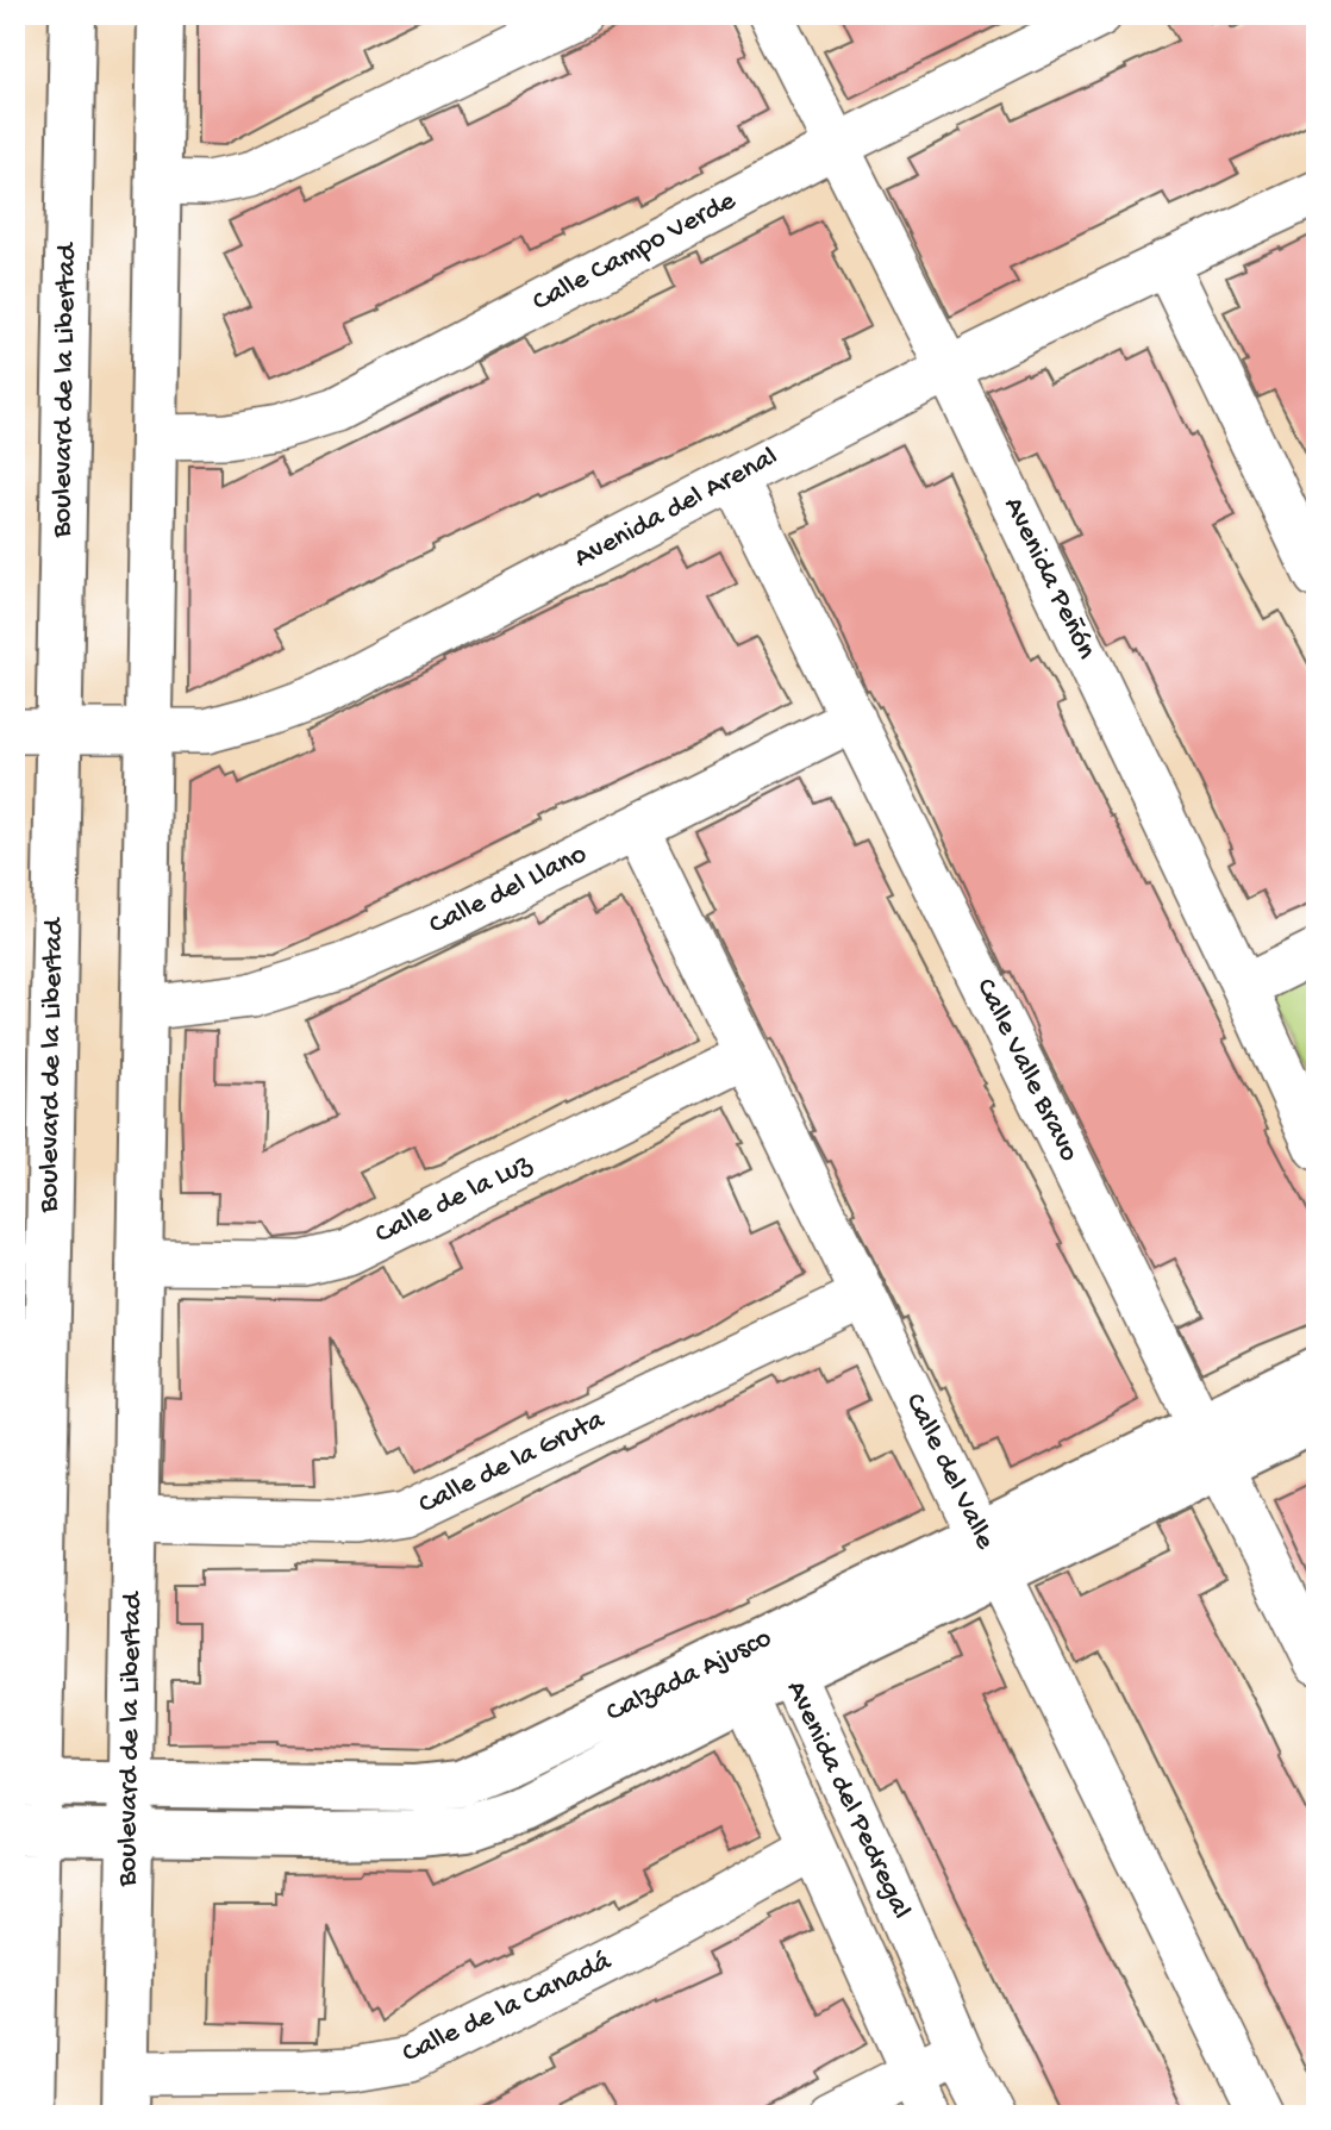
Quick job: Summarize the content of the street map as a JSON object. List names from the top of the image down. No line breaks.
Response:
{"streets":{"street":["Calle Campo Verde","Boulevard de la Libertad","Avenida del Arenal","Avenida Peñón","Calle del Llano","Calle Valle Bravo","Calle de la Luz","Calle de la Gruta","Calle del Valle","Calzada Ajusco","Avenida del Pedregal","Calle de la Canadá"]},"crossings":[["Calle Campo Verde","Boulevard de la Libertad"],["Calle Campo Verde","Avenida Peñón"],["Boulevard de la Libertad","Avenida del Arenal"],["Boulevard de la Libertad","Calle del Llano"],["Boulevard de la Libertad","Calle de la Luz"],["Boulevard de la Libertad","Calle de la Gruta"],["Boulevard de la Libertad","Calzada Ajusco"],["Boulevard de la Libertad","Calle de la Canadá"],["Avenida del Arenal","Avenida Peñón"],["Avenida del Arenal","Calle Valle Bravo"],["Calle del Llano","Calle Valle Bravo"],["Calle del Llano","Calle del Valle"],["Calle Valle Bravo","Calzada Ajusco"],["Calle de la Luz","Calle del Valle"],["Calle de la Gruta","Calle del Valle"],["Calle del Valle","Calzada Ajusco"],["Calzada Ajusco","Avenida del Pedregal"],["Avenida del Pedregal","Calle de la Canadá"]]}
